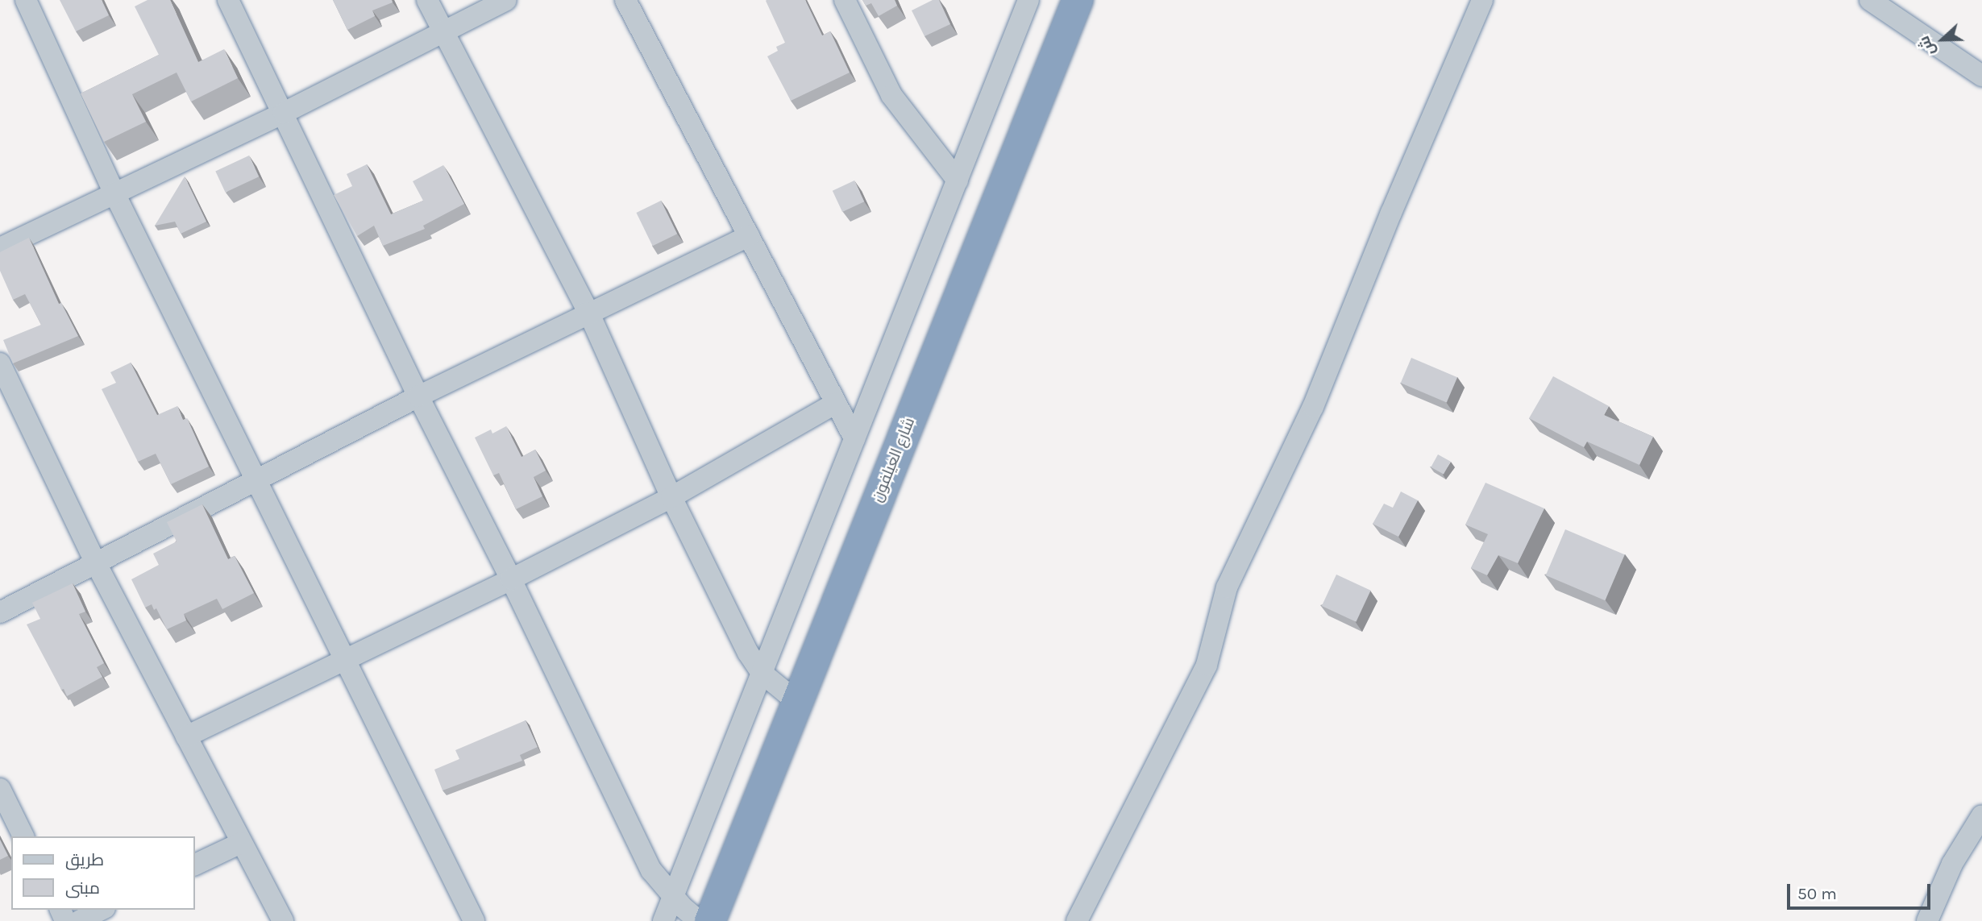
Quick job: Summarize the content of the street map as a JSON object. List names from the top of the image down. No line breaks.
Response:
{"streets":{"highway":["شارع العيلفون"]},"legend":["طريق","مبنى"],"scale_bar":"50 m","north":"left"}
